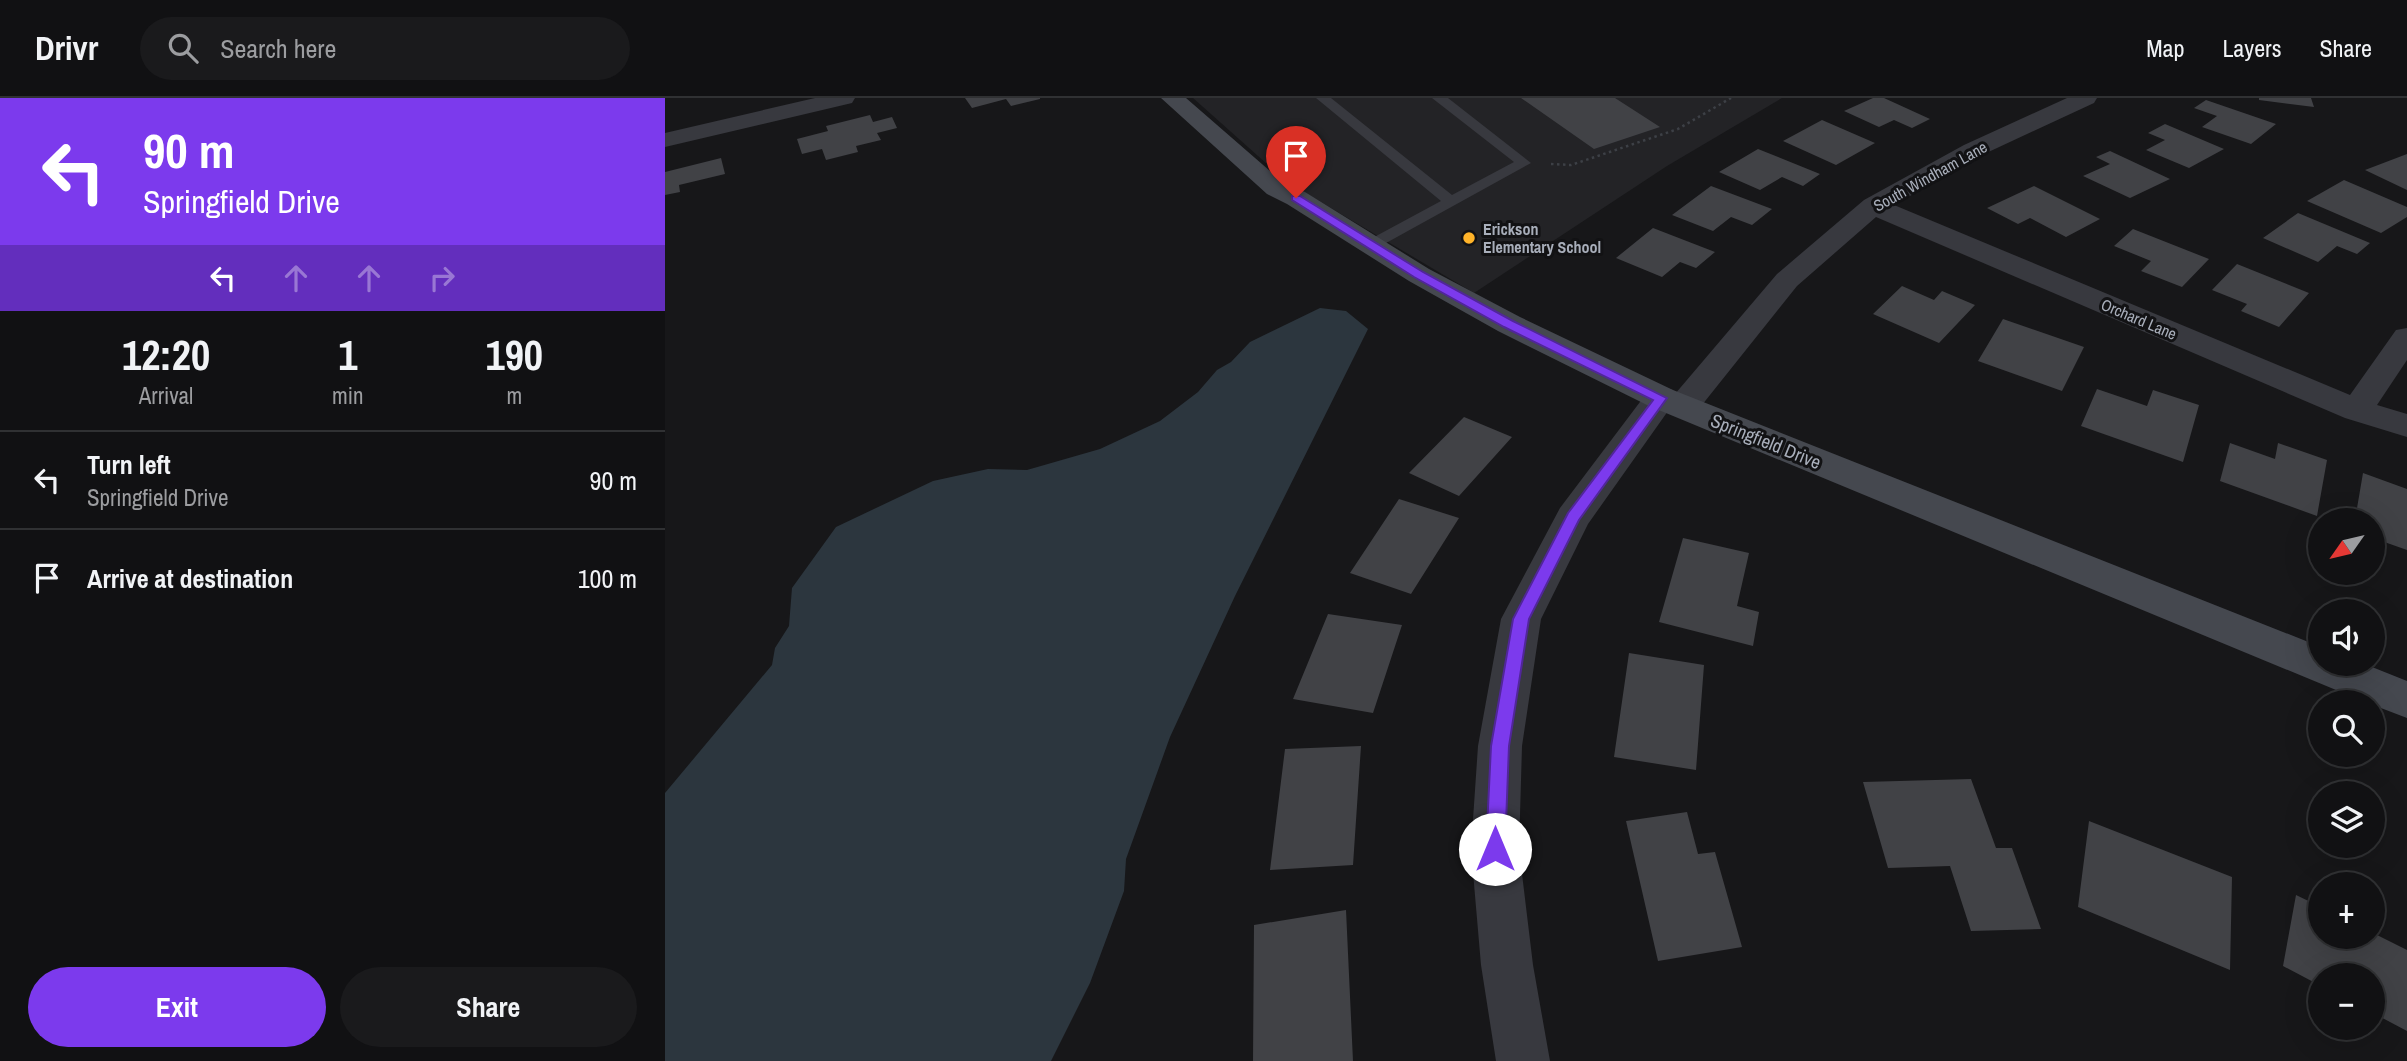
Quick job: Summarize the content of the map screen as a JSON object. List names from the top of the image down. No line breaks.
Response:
{"streets":{"street":["South Windham Lane","Orchard Lane","Springfield Drive"]},"crossings":[["South Windham Lane","Orchard Lane"],["South Windham Lane","Springfield Drive"]],"places":["Erickson Elementary School"],"north":"bottom left","page":{"header":"Drivr","search":"Search here","nav":["Map","Layers","Share"],"turn":["90 m","Springfield Drive"],"eta":["12:20","Arrival","1","min","190","m"],"list":[{"name":"Turn left","note":"Springfield Drive","value":"90 m"},{"name":"Arrive at destination","value":"100 m"}],"map_buttons":["+","−"],"buttons":["Exit","Share"]}}
